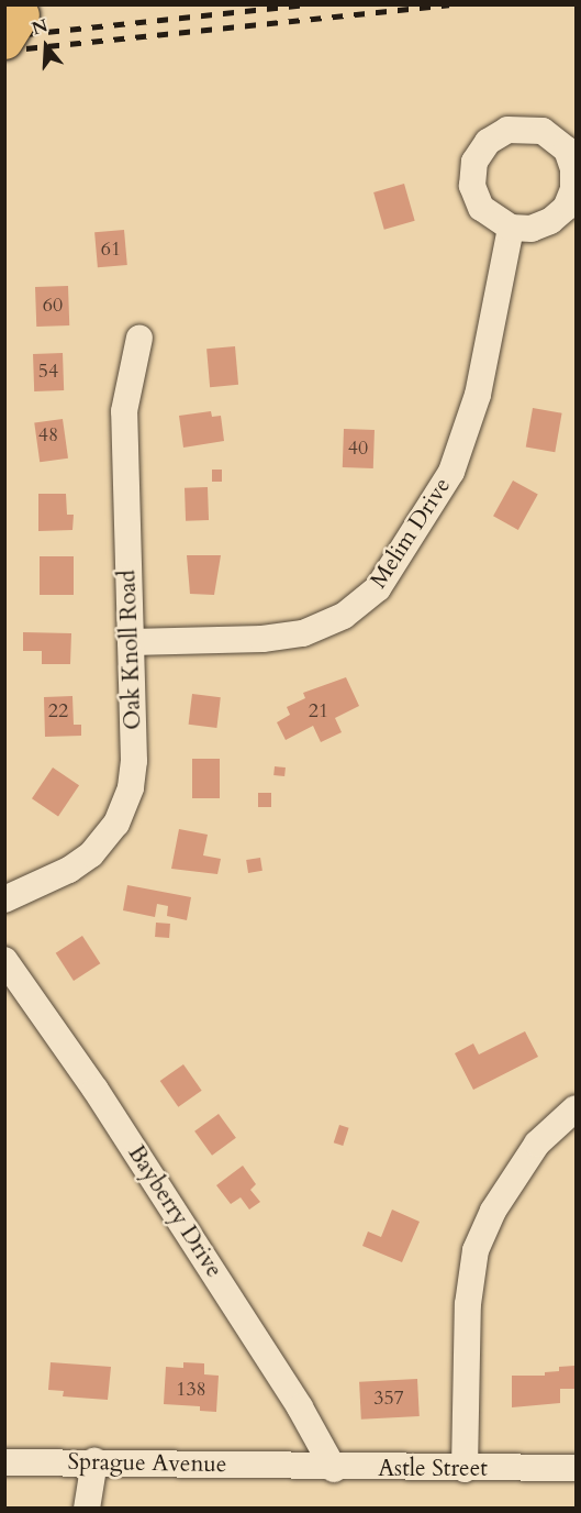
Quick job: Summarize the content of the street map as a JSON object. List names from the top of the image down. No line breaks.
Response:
{"streets":{"street":["Melim Drive","Oak Knoll Road","Bayberry Drive","Sprague Avenue","Astle Street"]},"crossings":[["Melim Drive","Oak Knoll Road"],["Bayberry Drive","Astle Street"],["Sprague Avenue","Astle Street"]],"house_numbers":["61","60","54","48","40","22","21","138","357"],"north":"top"}
